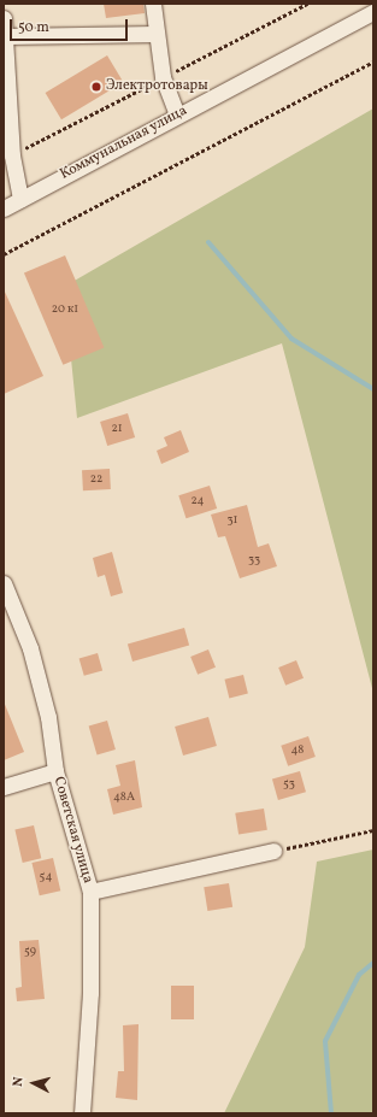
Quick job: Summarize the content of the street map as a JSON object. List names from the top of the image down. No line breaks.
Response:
{"streets":{"street":["Коммунальная улица","Советская улица"]},"places":["Электротовары"],"house_numbers":["20 к1","21","22","24","31","33","48","53","48А","54","59"],"scale_bar":"50 m","north":"left"}
